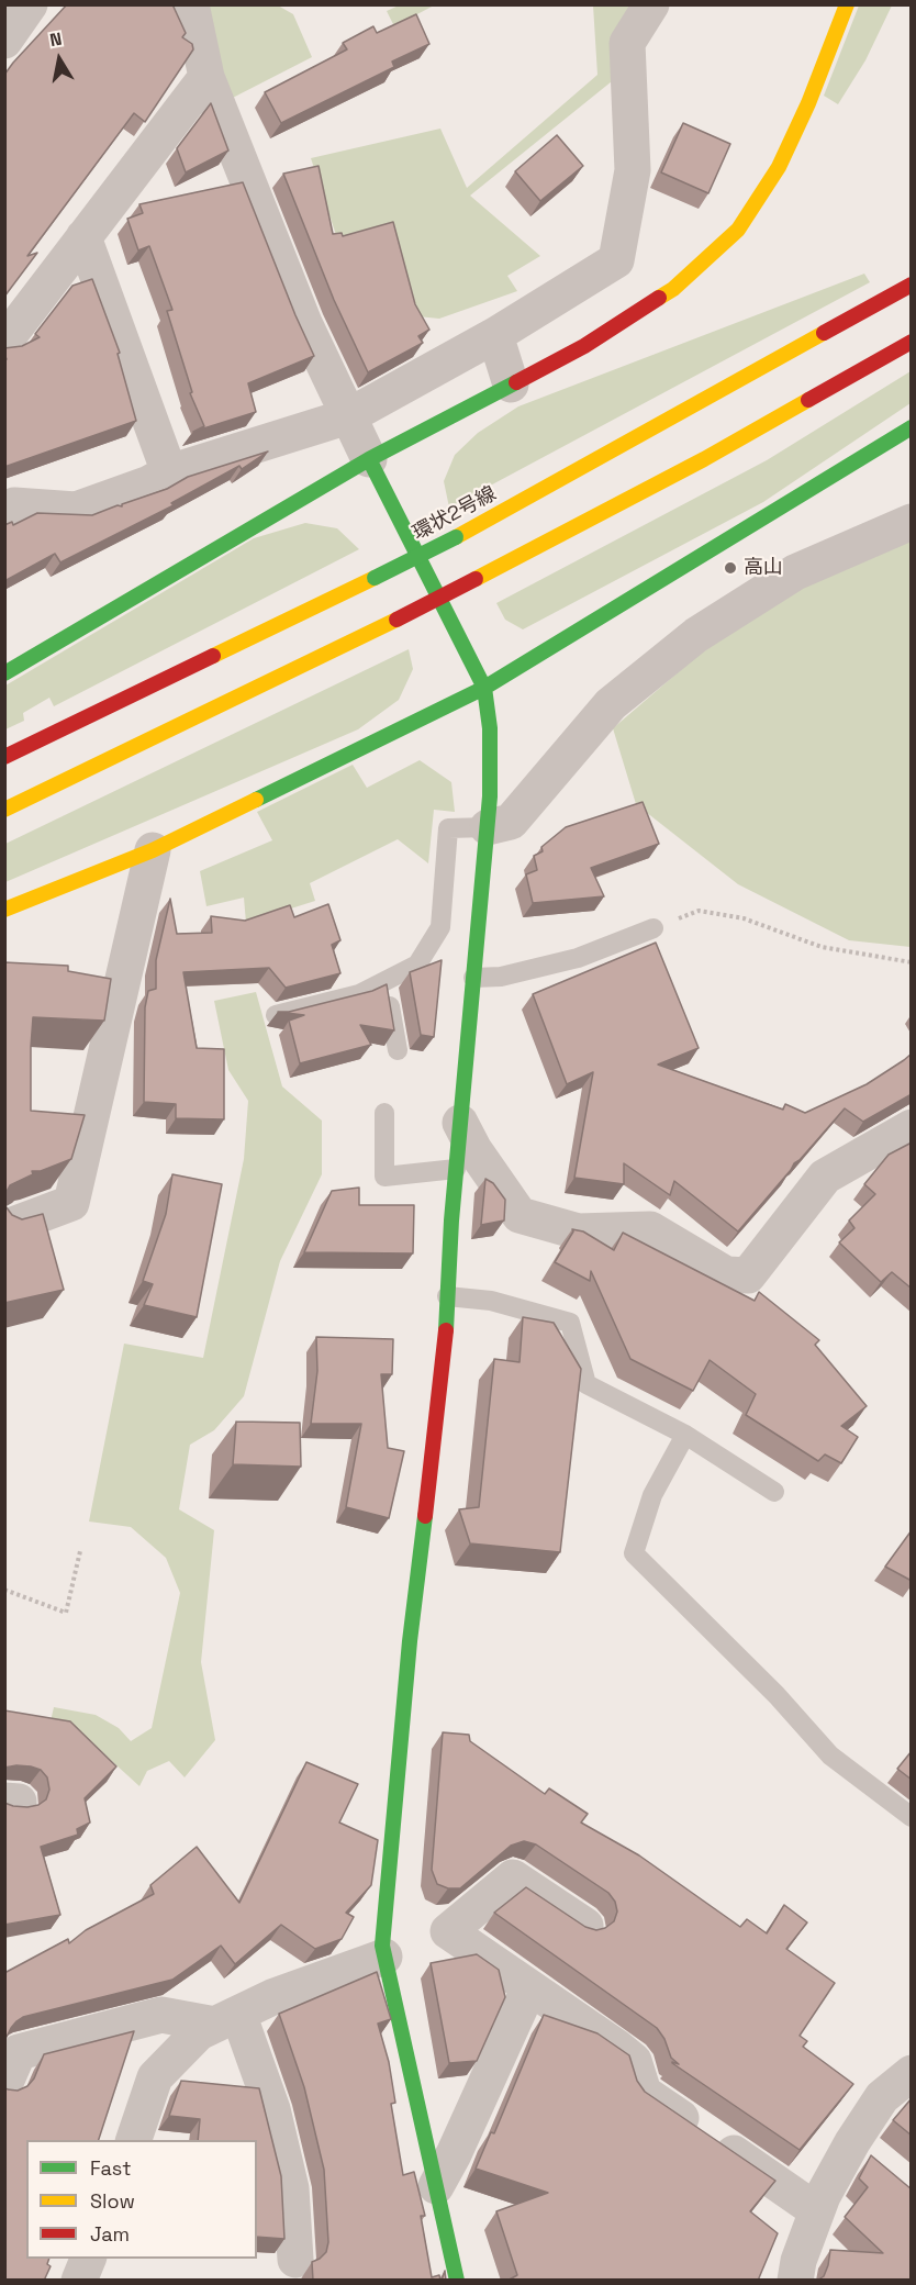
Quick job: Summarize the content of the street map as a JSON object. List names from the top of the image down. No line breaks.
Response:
{"streets":{"main road":["環状2号線"]},"places":["高山"],"legend":["Fast","Slow","Jam"],"north":"top"}
